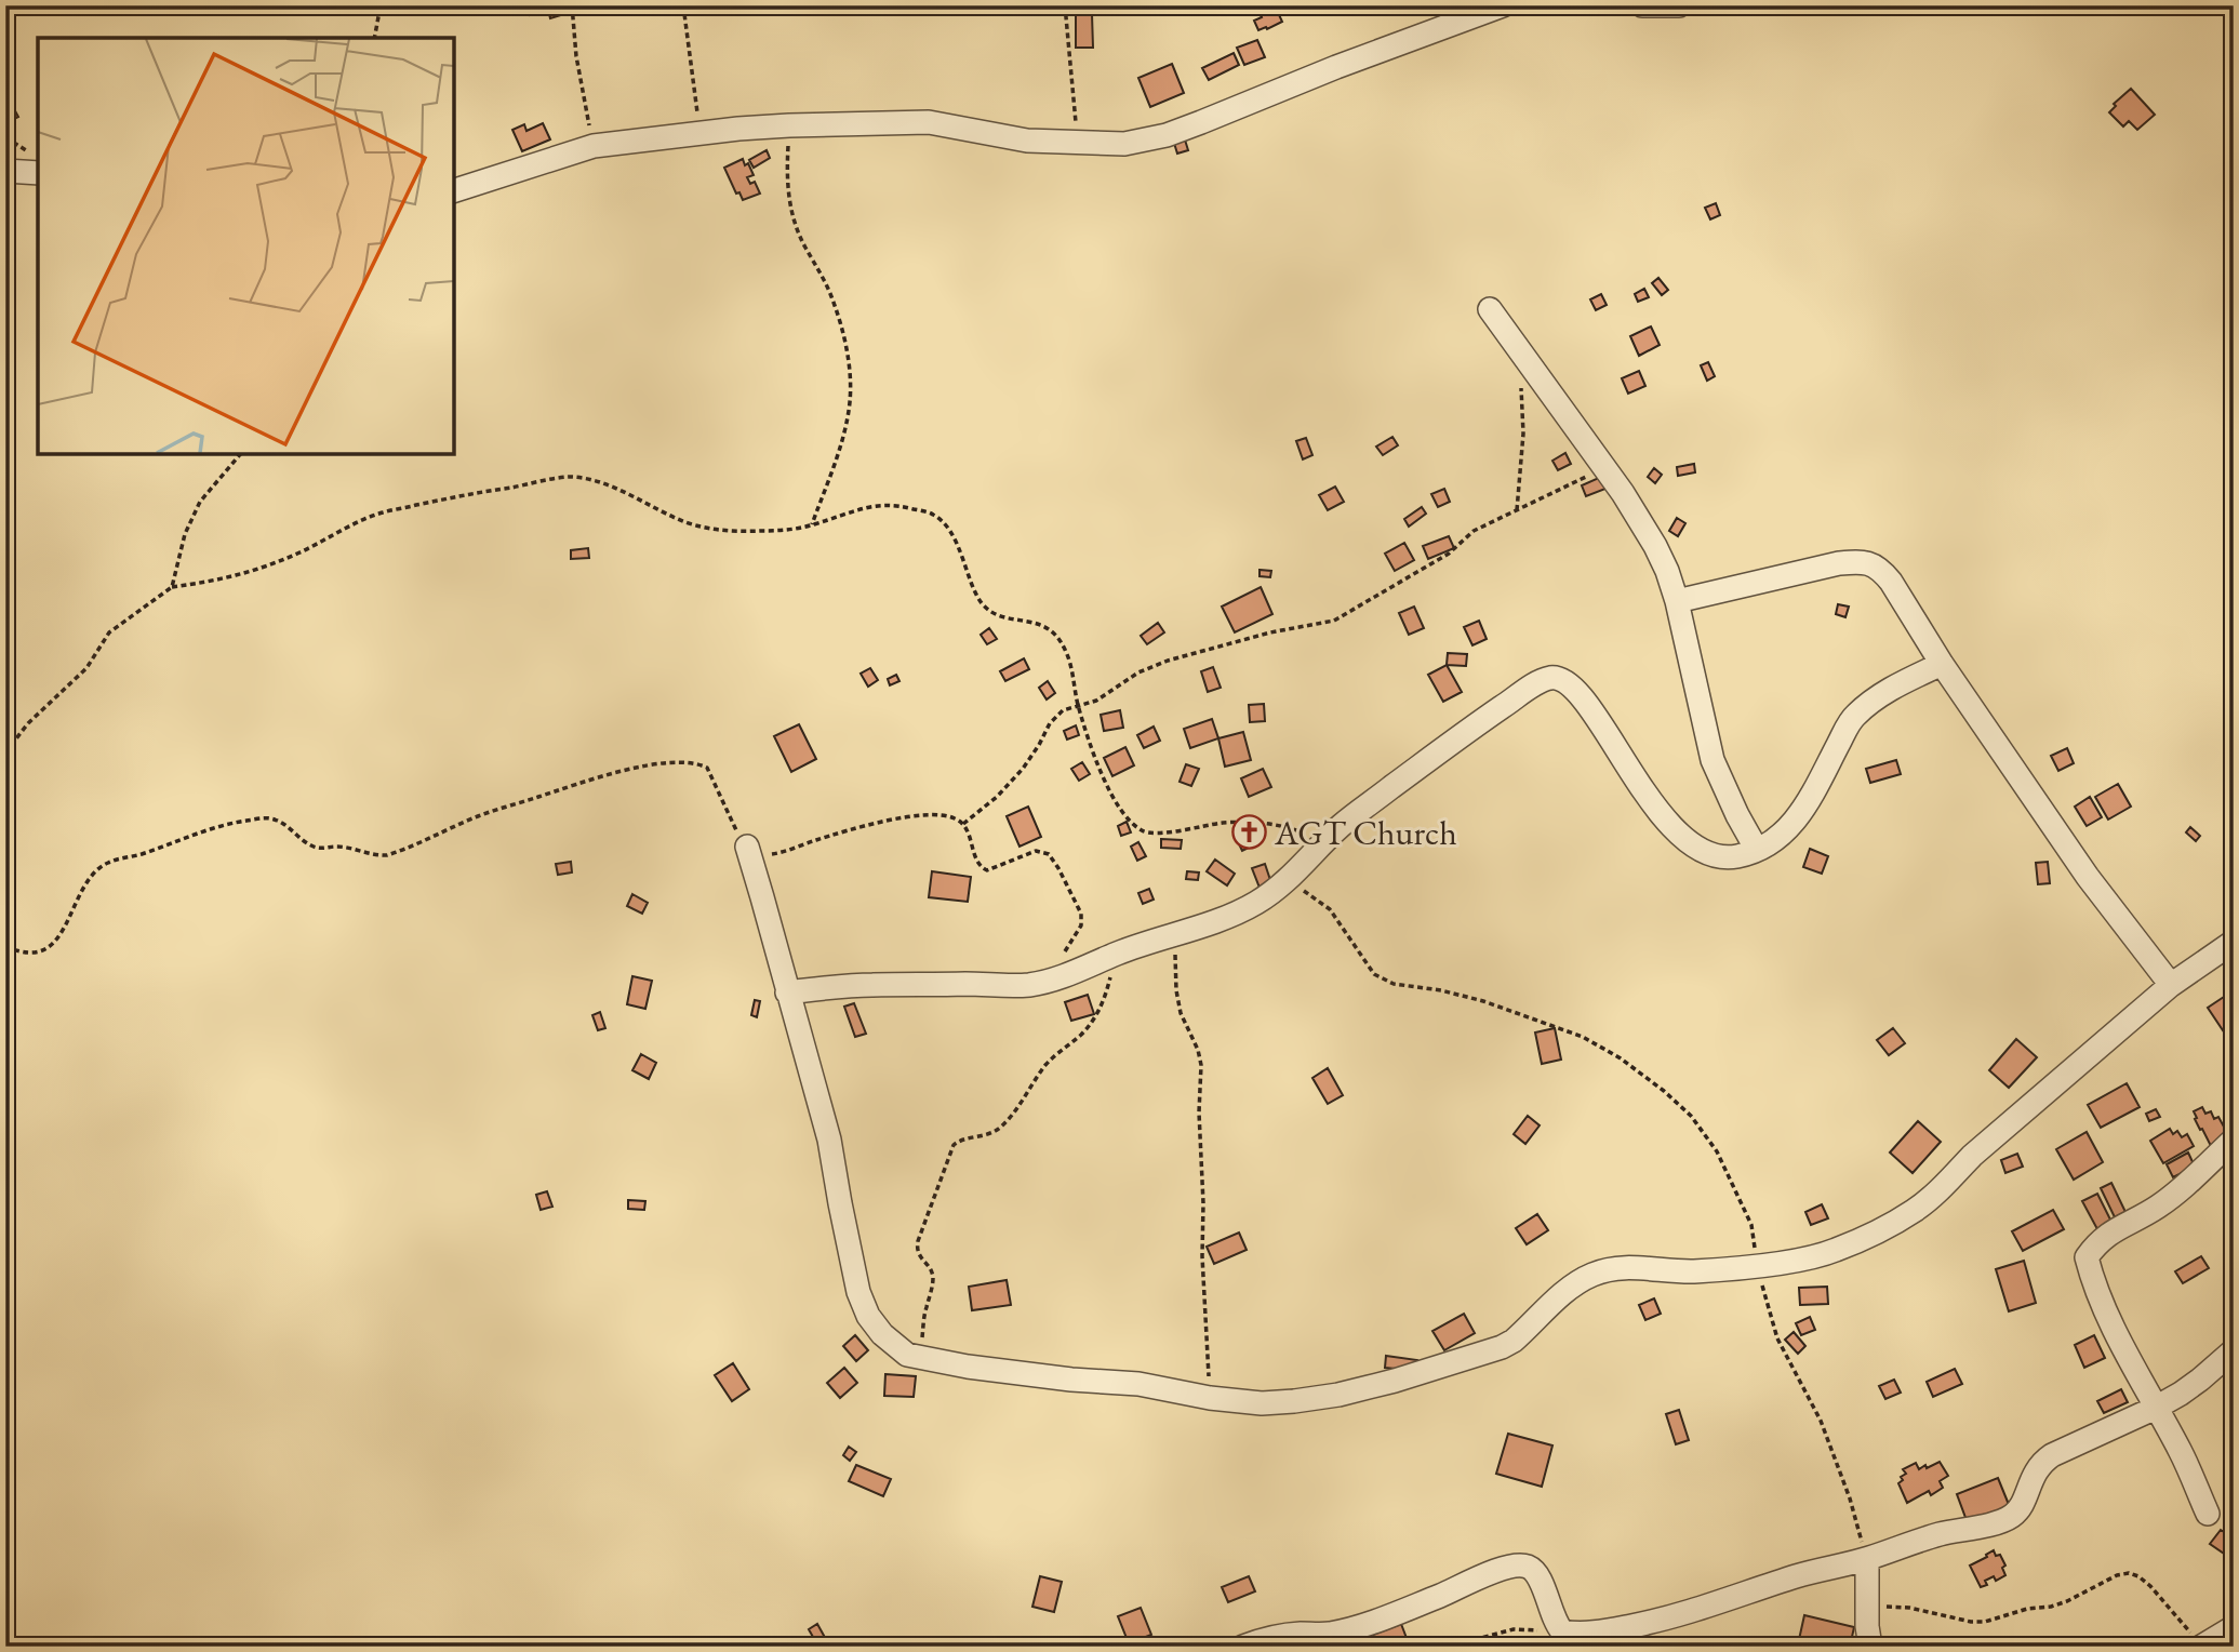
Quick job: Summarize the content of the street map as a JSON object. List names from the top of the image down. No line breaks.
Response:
{"places":{"church":["AGT Church"]}}
